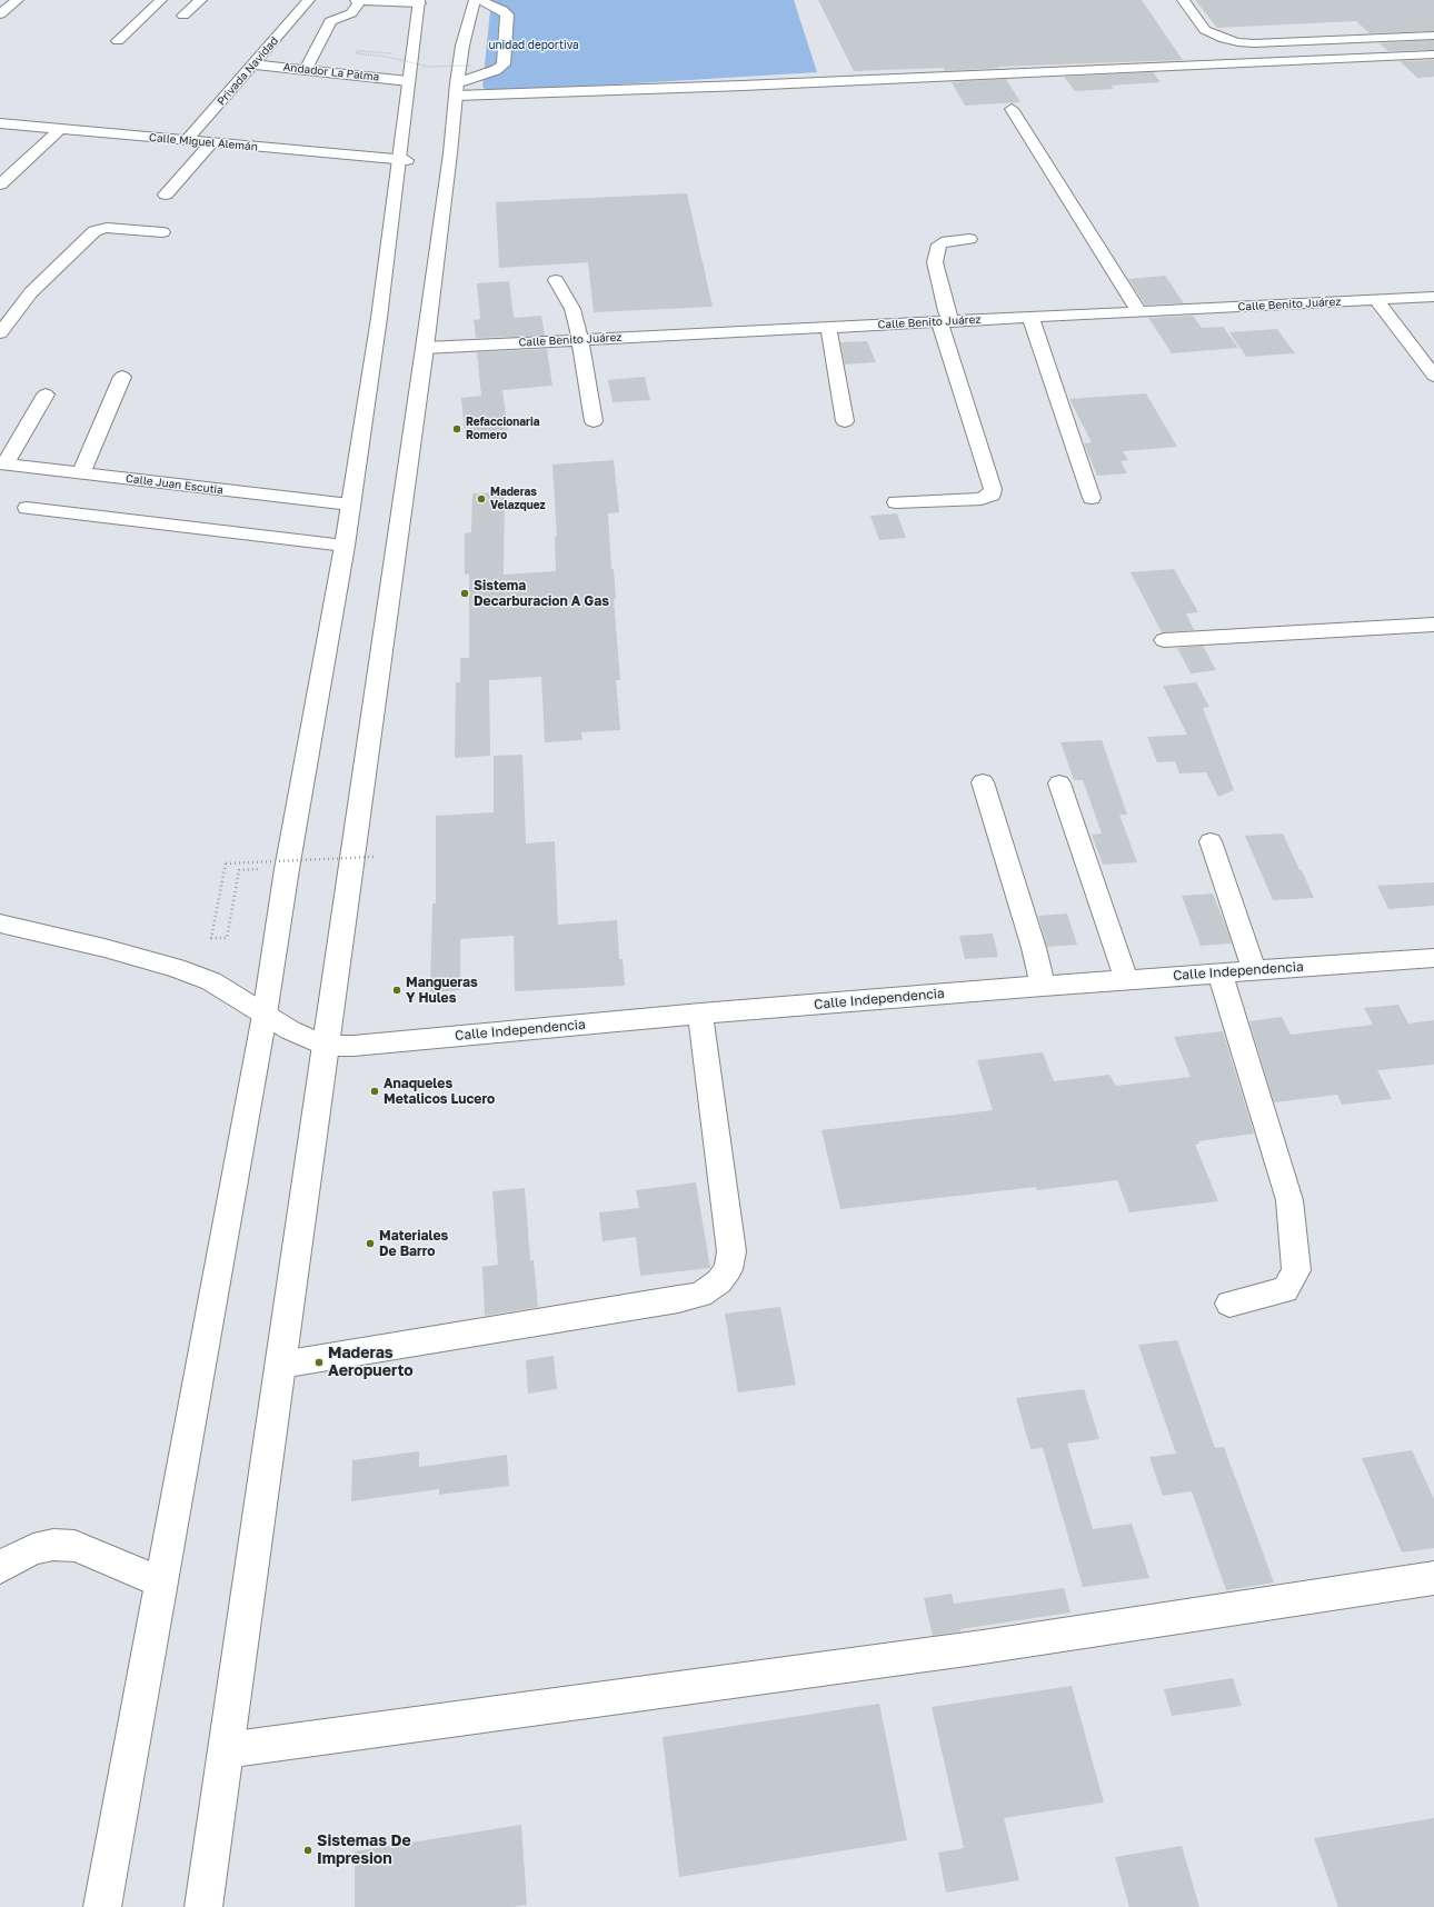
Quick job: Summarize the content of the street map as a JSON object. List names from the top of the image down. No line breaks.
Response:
{"streets":{"street":["Privada Navidad","Andador La Palma","Calle Miguel Alemán","Calle Benito Juárez","Calle Juan Escutia","Calle Independencia"]},"crossings":[["Privada Navidad","Andador La Palma"],["Privada Navidad","Calle Miguel Alemán"]],"parks":["unidad deportiva"],"places":["Refaccionaria Romero","Maderas Velazquez","Sistema Decarburacion A Gas","Mangueras Y Hules","Anaqueles Metalicos Lucero","Materiales De Barro","Maderas Aeropuerto","Sistemas De Impresion"]}
